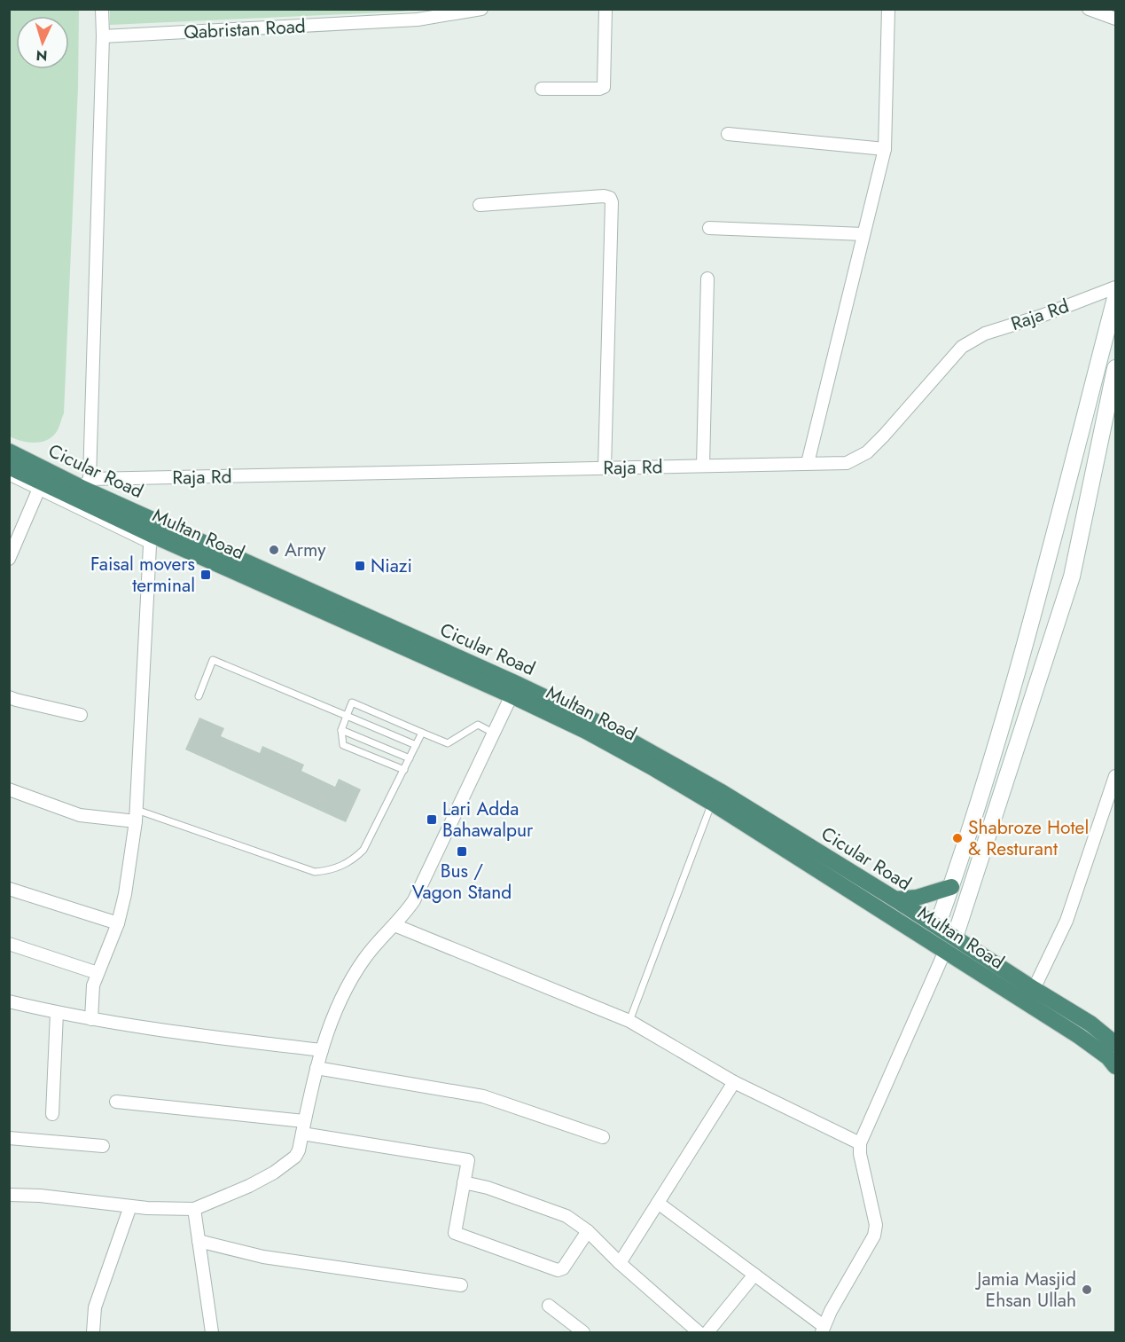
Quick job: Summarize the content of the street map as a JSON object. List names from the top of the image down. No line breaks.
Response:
{"streets":{"highway":["Cicular Road","Multan Road"],"street":["Qabristan Road","Raja Rd"]},"crossings":[["Raja Rd","Cicular Road"],["Cicular Road","Multan Road"]],"places":{"other":["Army","Shabroze Hotel & Resturant","Jamia Masjid Ehsan Ullah"],"transit":["Niazi","Faisal movers terminal","Lari Adda Bahawalpur","Bus / Vagon Stand"]},"north":"bottom"}
